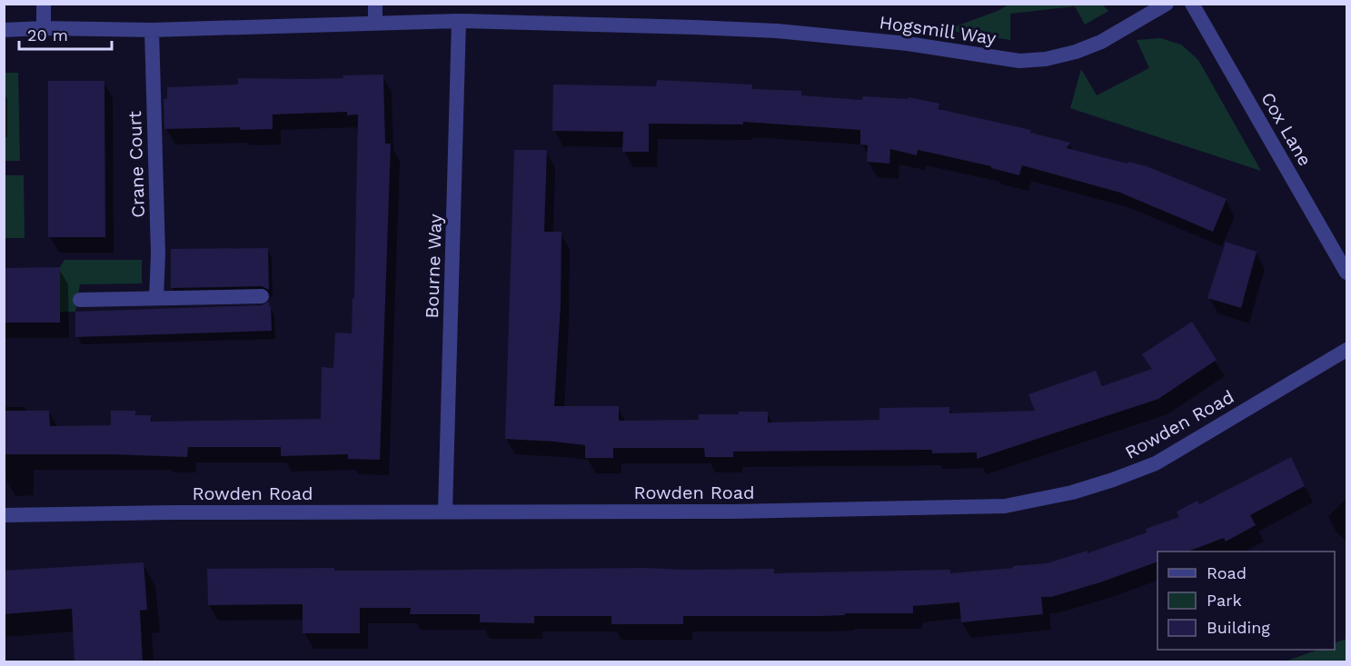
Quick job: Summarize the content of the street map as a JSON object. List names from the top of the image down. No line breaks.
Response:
{"streets":{"street":["Hogsmill Way","Cox Lane","Crane Court","Bourne Way","Rowden Road"]},"crossings":[["Hogsmill Way","Crane Court"],["Hogsmill Way","Bourne Way"],["Bourne Way","Rowden Road"]],"legend":["Road","Park","Building"],"scale_bar":"20 m"}
